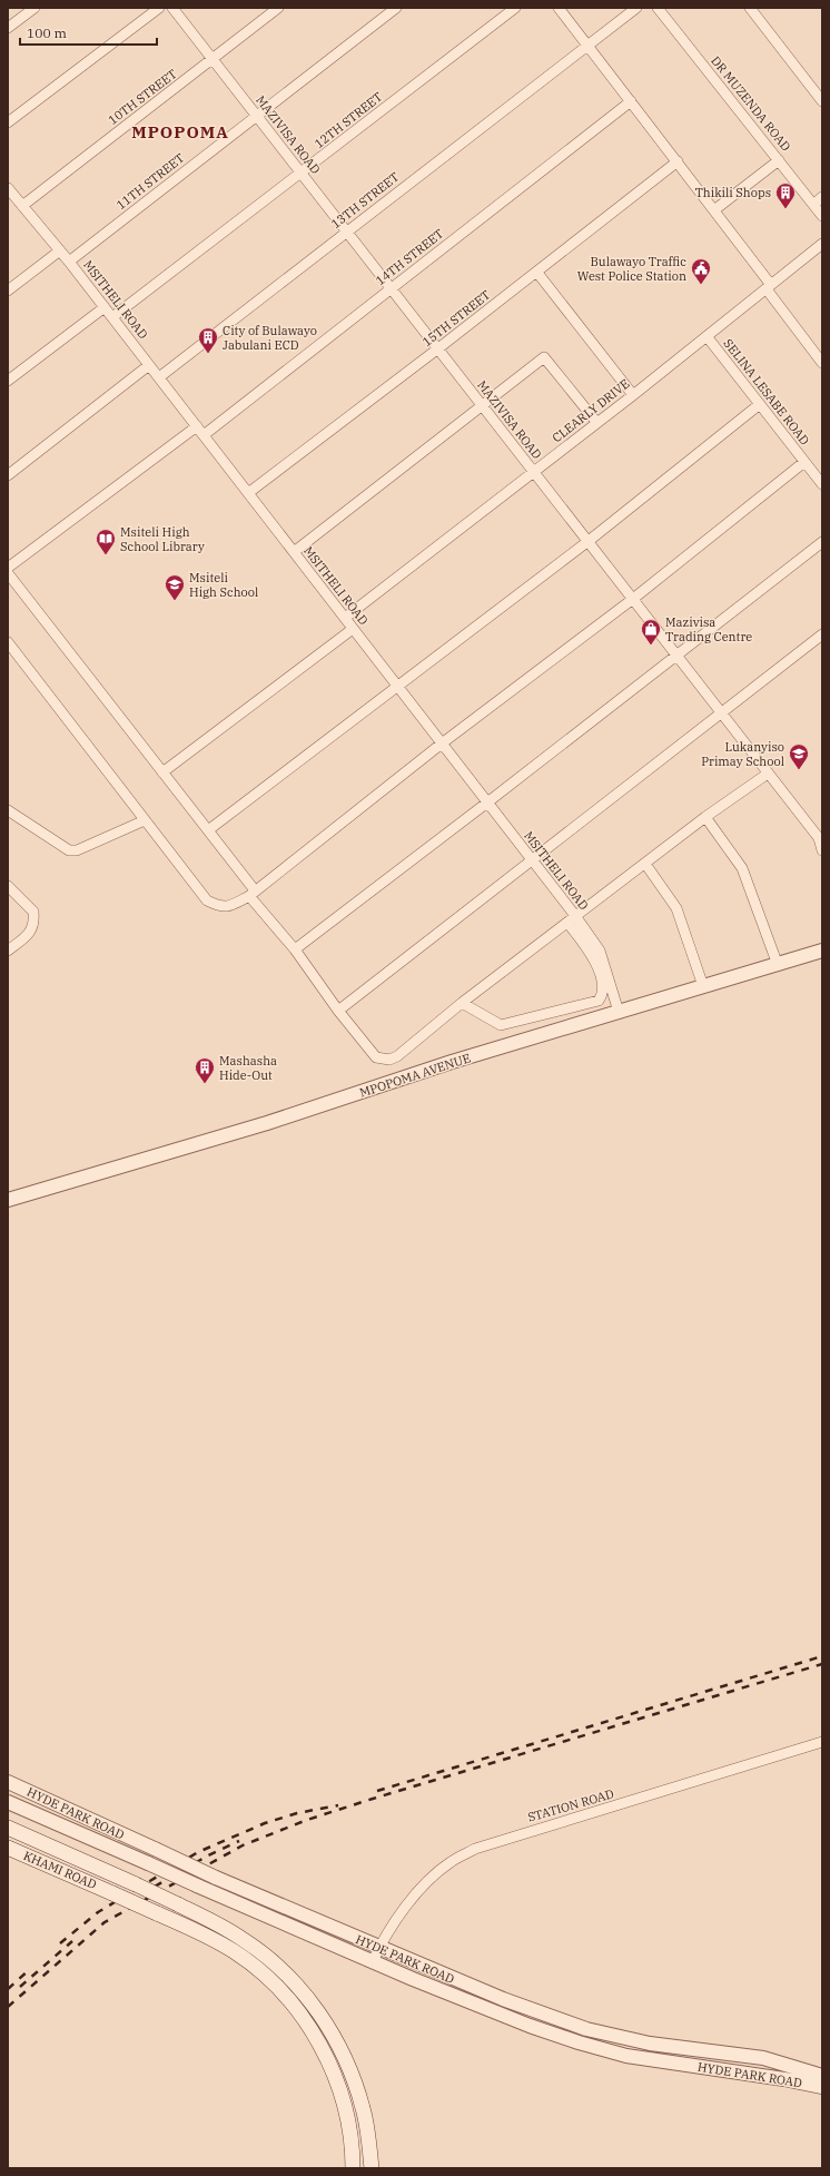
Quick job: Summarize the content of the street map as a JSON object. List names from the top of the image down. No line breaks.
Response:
{"streets":{"main road":["KHAMI ROAD"],"street":["10TH STREET","DR MUZENDA ROAD","12TH STREET","MAZIVISA ROAD","11TH STREET","13TH STREET","14TH STREET","MSITHELI ROAD","15TH STREET","SELINA LESABE ROAD","CLEARLY DRIVE","MPOPOMA AVENUE","STATION ROAD","HYDE PARK ROAD"]},"crossings":[["10TH STREET","MAZIVISA ROAD"],["10TH STREET","MSITHELI ROAD"],["12TH STREET","MAZIVISA ROAD"],["12TH STREET","MSITHELI ROAD"],["MAZIVISA ROAD","11TH STREET"],["MAZIVISA ROAD","13TH STREET"],["MAZIVISA ROAD","14TH STREET"],["MAZIVISA ROAD","15TH STREET"],["MAZIVISA ROAD","CLEARLY DRIVE"],["11TH STREET","MSITHELI ROAD"],["13TH STREET","MSITHELI ROAD"],["14TH STREET","MSITHELI ROAD"],["MSITHELI ROAD","15TH STREET"],["MSITHELI ROAD","CLEARLY DRIVE"],["MSITHELI ROAD","MPOPOMA AVENUE"],["SELINA LESABE ROAD","CLEARLY DRIVE"],["STATION ROAD","HYDE PARK ROAD"]],"districts":["MPOPOMA"],"places":{"building":["Thikili Shops","City of Bulawayo Jabulani ECD","Mashasha Hide-Out"],"public building":["Bulawayo Traffic West Police Station"],"library":["Msiteli High School Library"],"school or university":["Msiteli High School","Lukanyiso Primay School"],"shop":["Mazivisa Trading Centre"]},"scale_bar":"100 m"}
